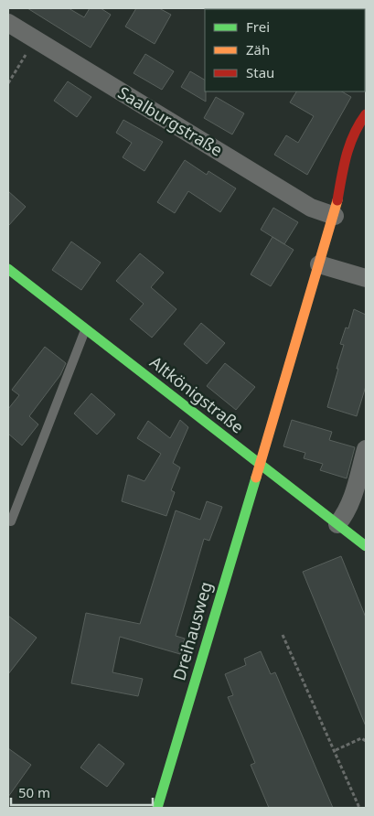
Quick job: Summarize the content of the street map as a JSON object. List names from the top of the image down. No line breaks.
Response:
{"streets":{"street":["Saalburgstraße","Altkönigstraße","Dreihausweg"]},"crossings":[["Altkönigstraße","Dreihausweg"]],"legend":["Frei","Zäh","Stau"],"scale_bar":"50 m"}
